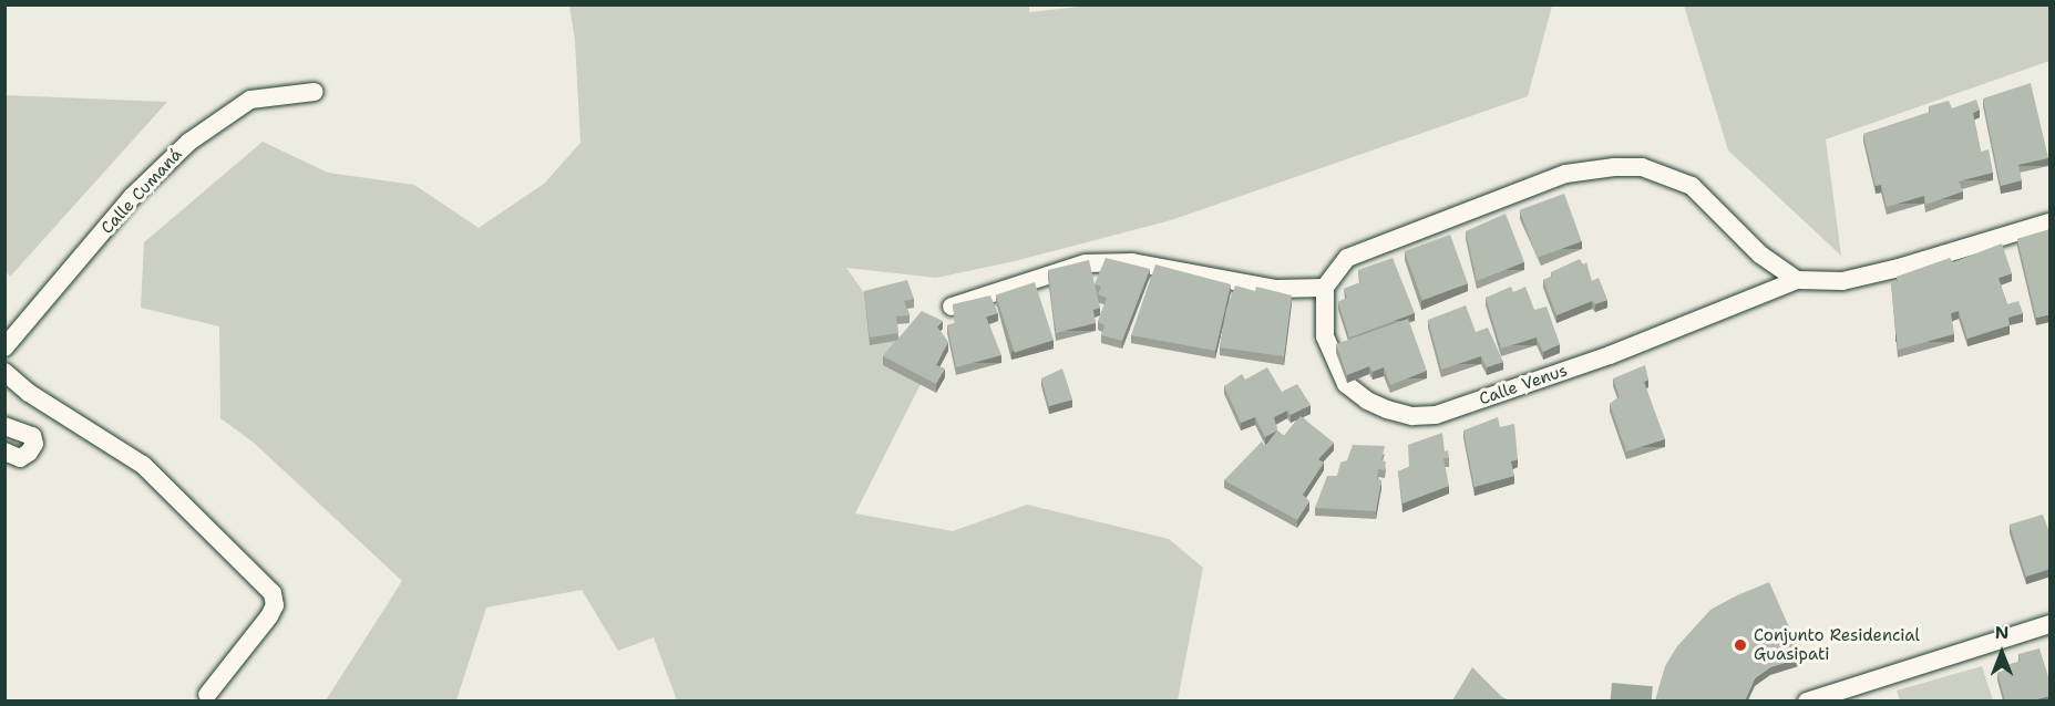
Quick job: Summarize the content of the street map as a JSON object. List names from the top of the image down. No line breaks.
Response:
{"streets":{"street":["Calle Cumaná","Calle Venus"]},"places":["Conjunto Residencial Guasipati"],"north":"top"}
